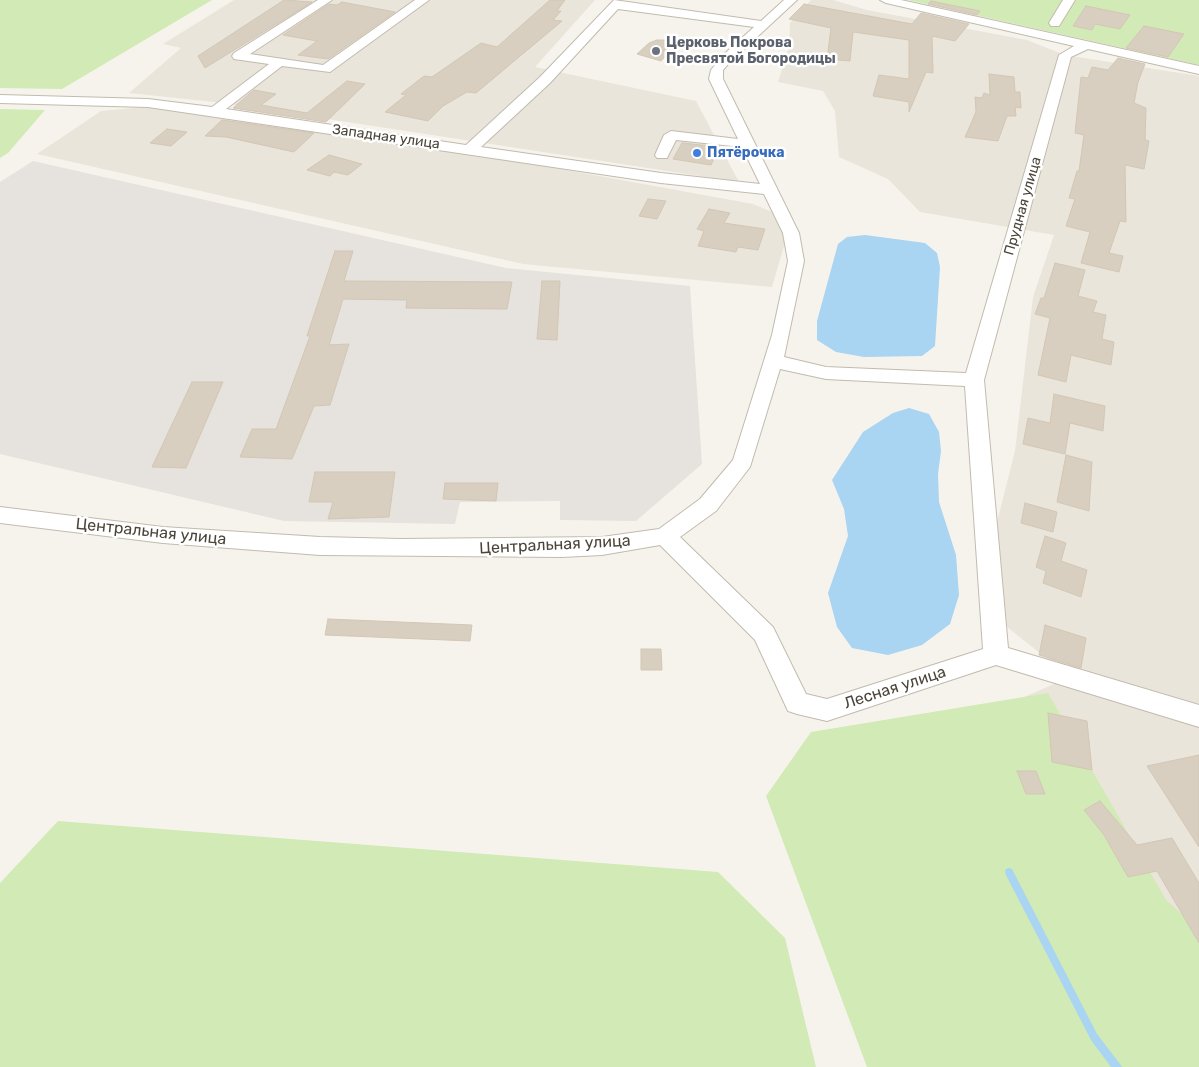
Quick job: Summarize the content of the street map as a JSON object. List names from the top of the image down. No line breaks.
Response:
{"streets":{"street":["Западная улица","Прудная улица","Центральная улица","Лесная улица"]},"crossings":[["Западная улица","Центральная улица"],["Прудная улица","Лесная улица"],["Центральная улица","Лесная улица"]],"places":["Церковь Покрова Пресвятой Богородицы","Пятёрочка"]}
